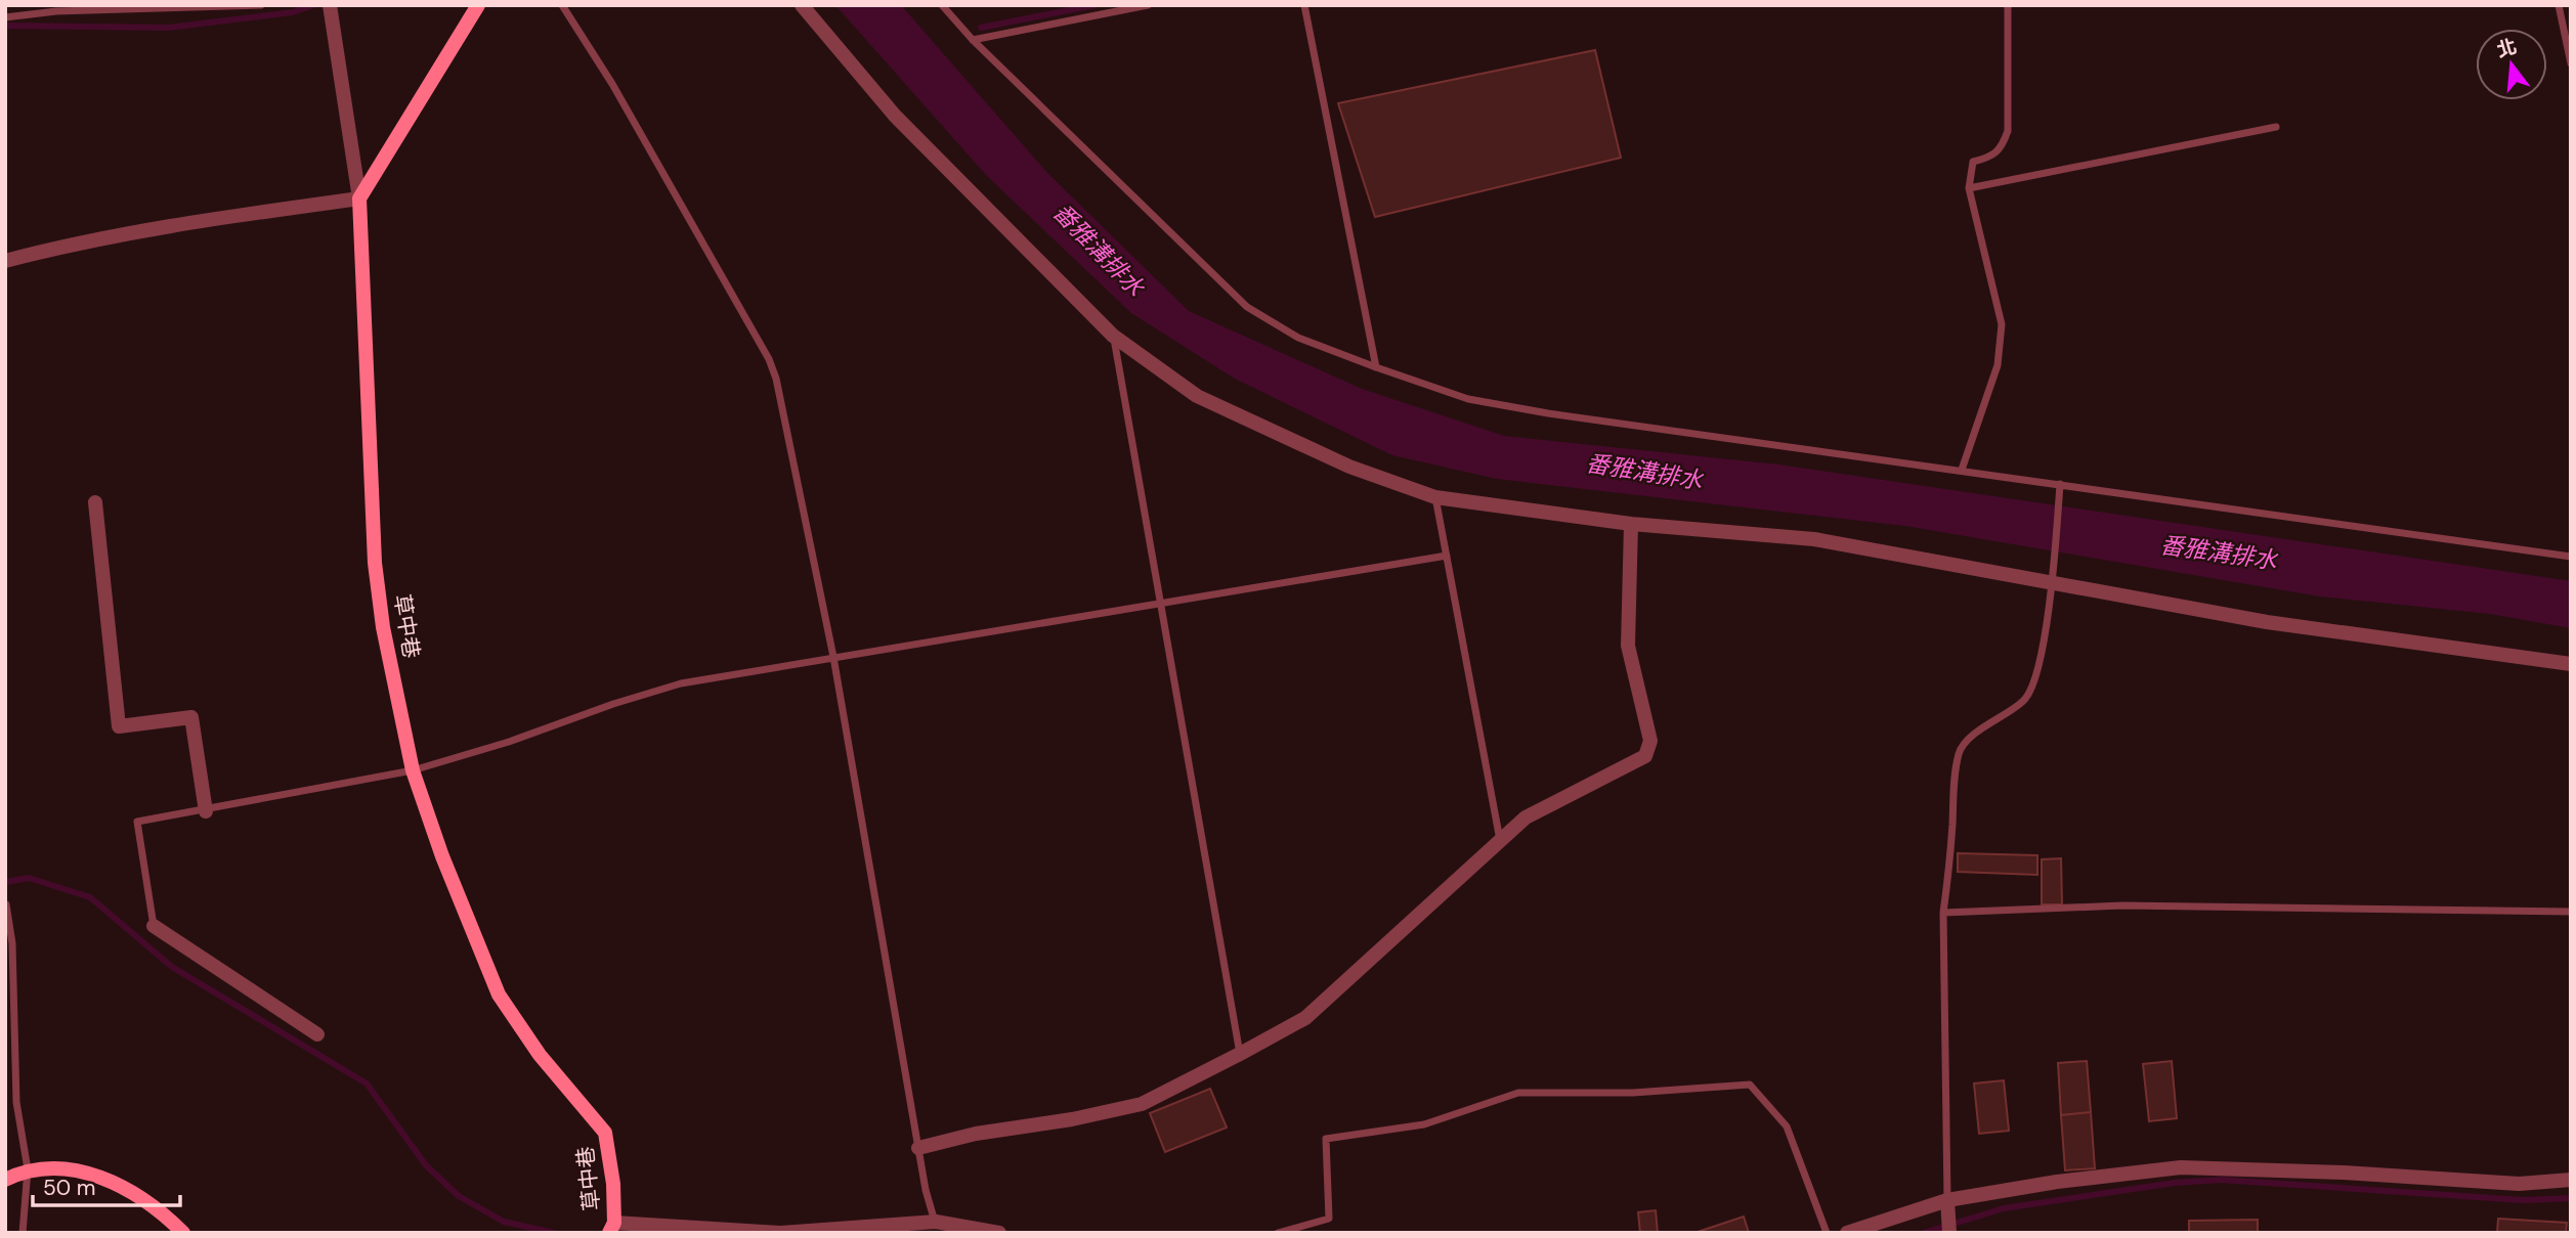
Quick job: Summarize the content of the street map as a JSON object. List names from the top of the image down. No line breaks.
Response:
{"streets":{"street":["草中巷"]},"water":["番雅溝排水"],"scale_bar":"50 m","north":"top"}
